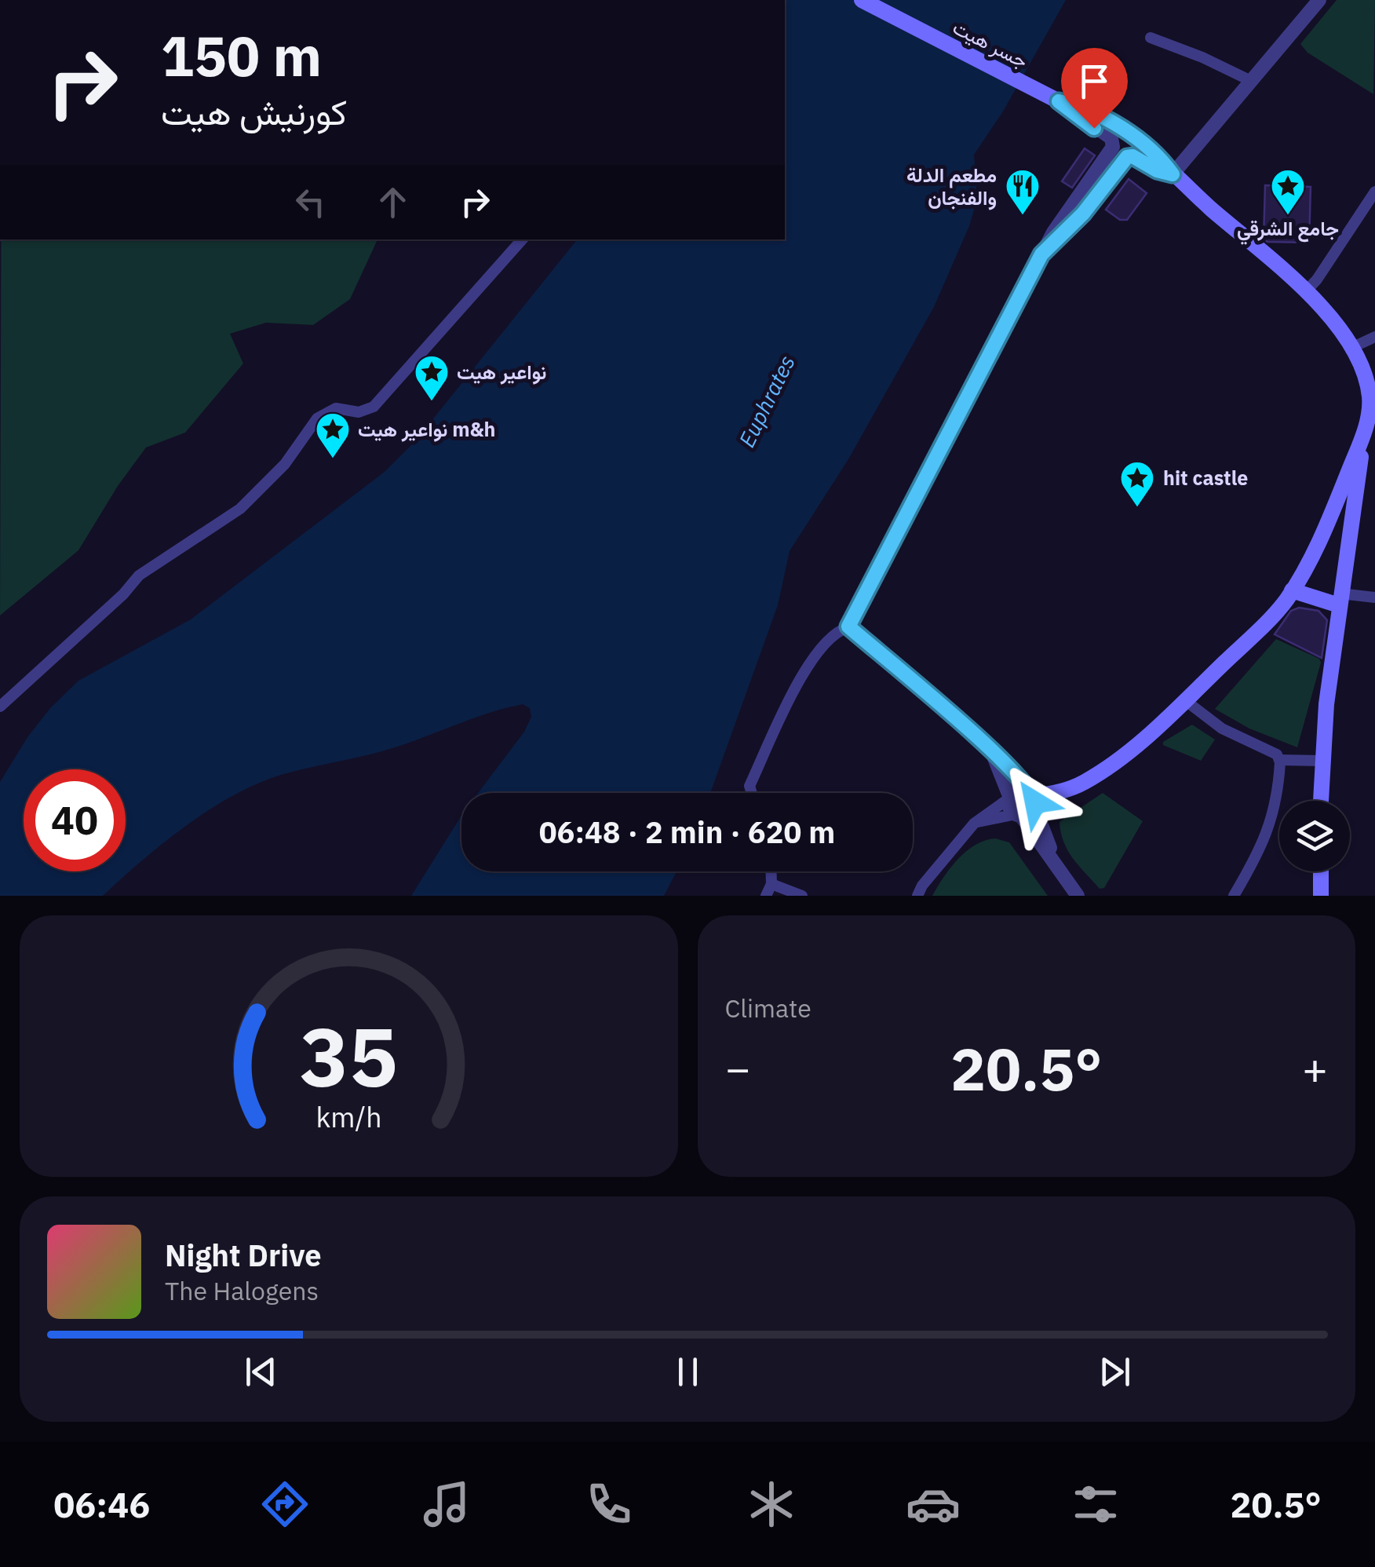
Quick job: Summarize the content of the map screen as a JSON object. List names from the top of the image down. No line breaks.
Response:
{"streets":{"main road":["جسر هيت"]},"water":["Euphrates"],"places":{"restaurant":["مطعم الدلة والفنجان"],"place":["جامع الشرقي","نواعير هيت","نواعير هيت m&h","hit castle"]},"page":{"turn":["150 m","كورنيش هيت"],"limit":"40","trip":"06:48 · 2 min · 620 m","tile":"Climate","heat":["−","20.5°","+"],"song":["Night Drive","The Halogens"],"tabs":["06:46","20.5°"],"gauge":["35","km/h"]}}
